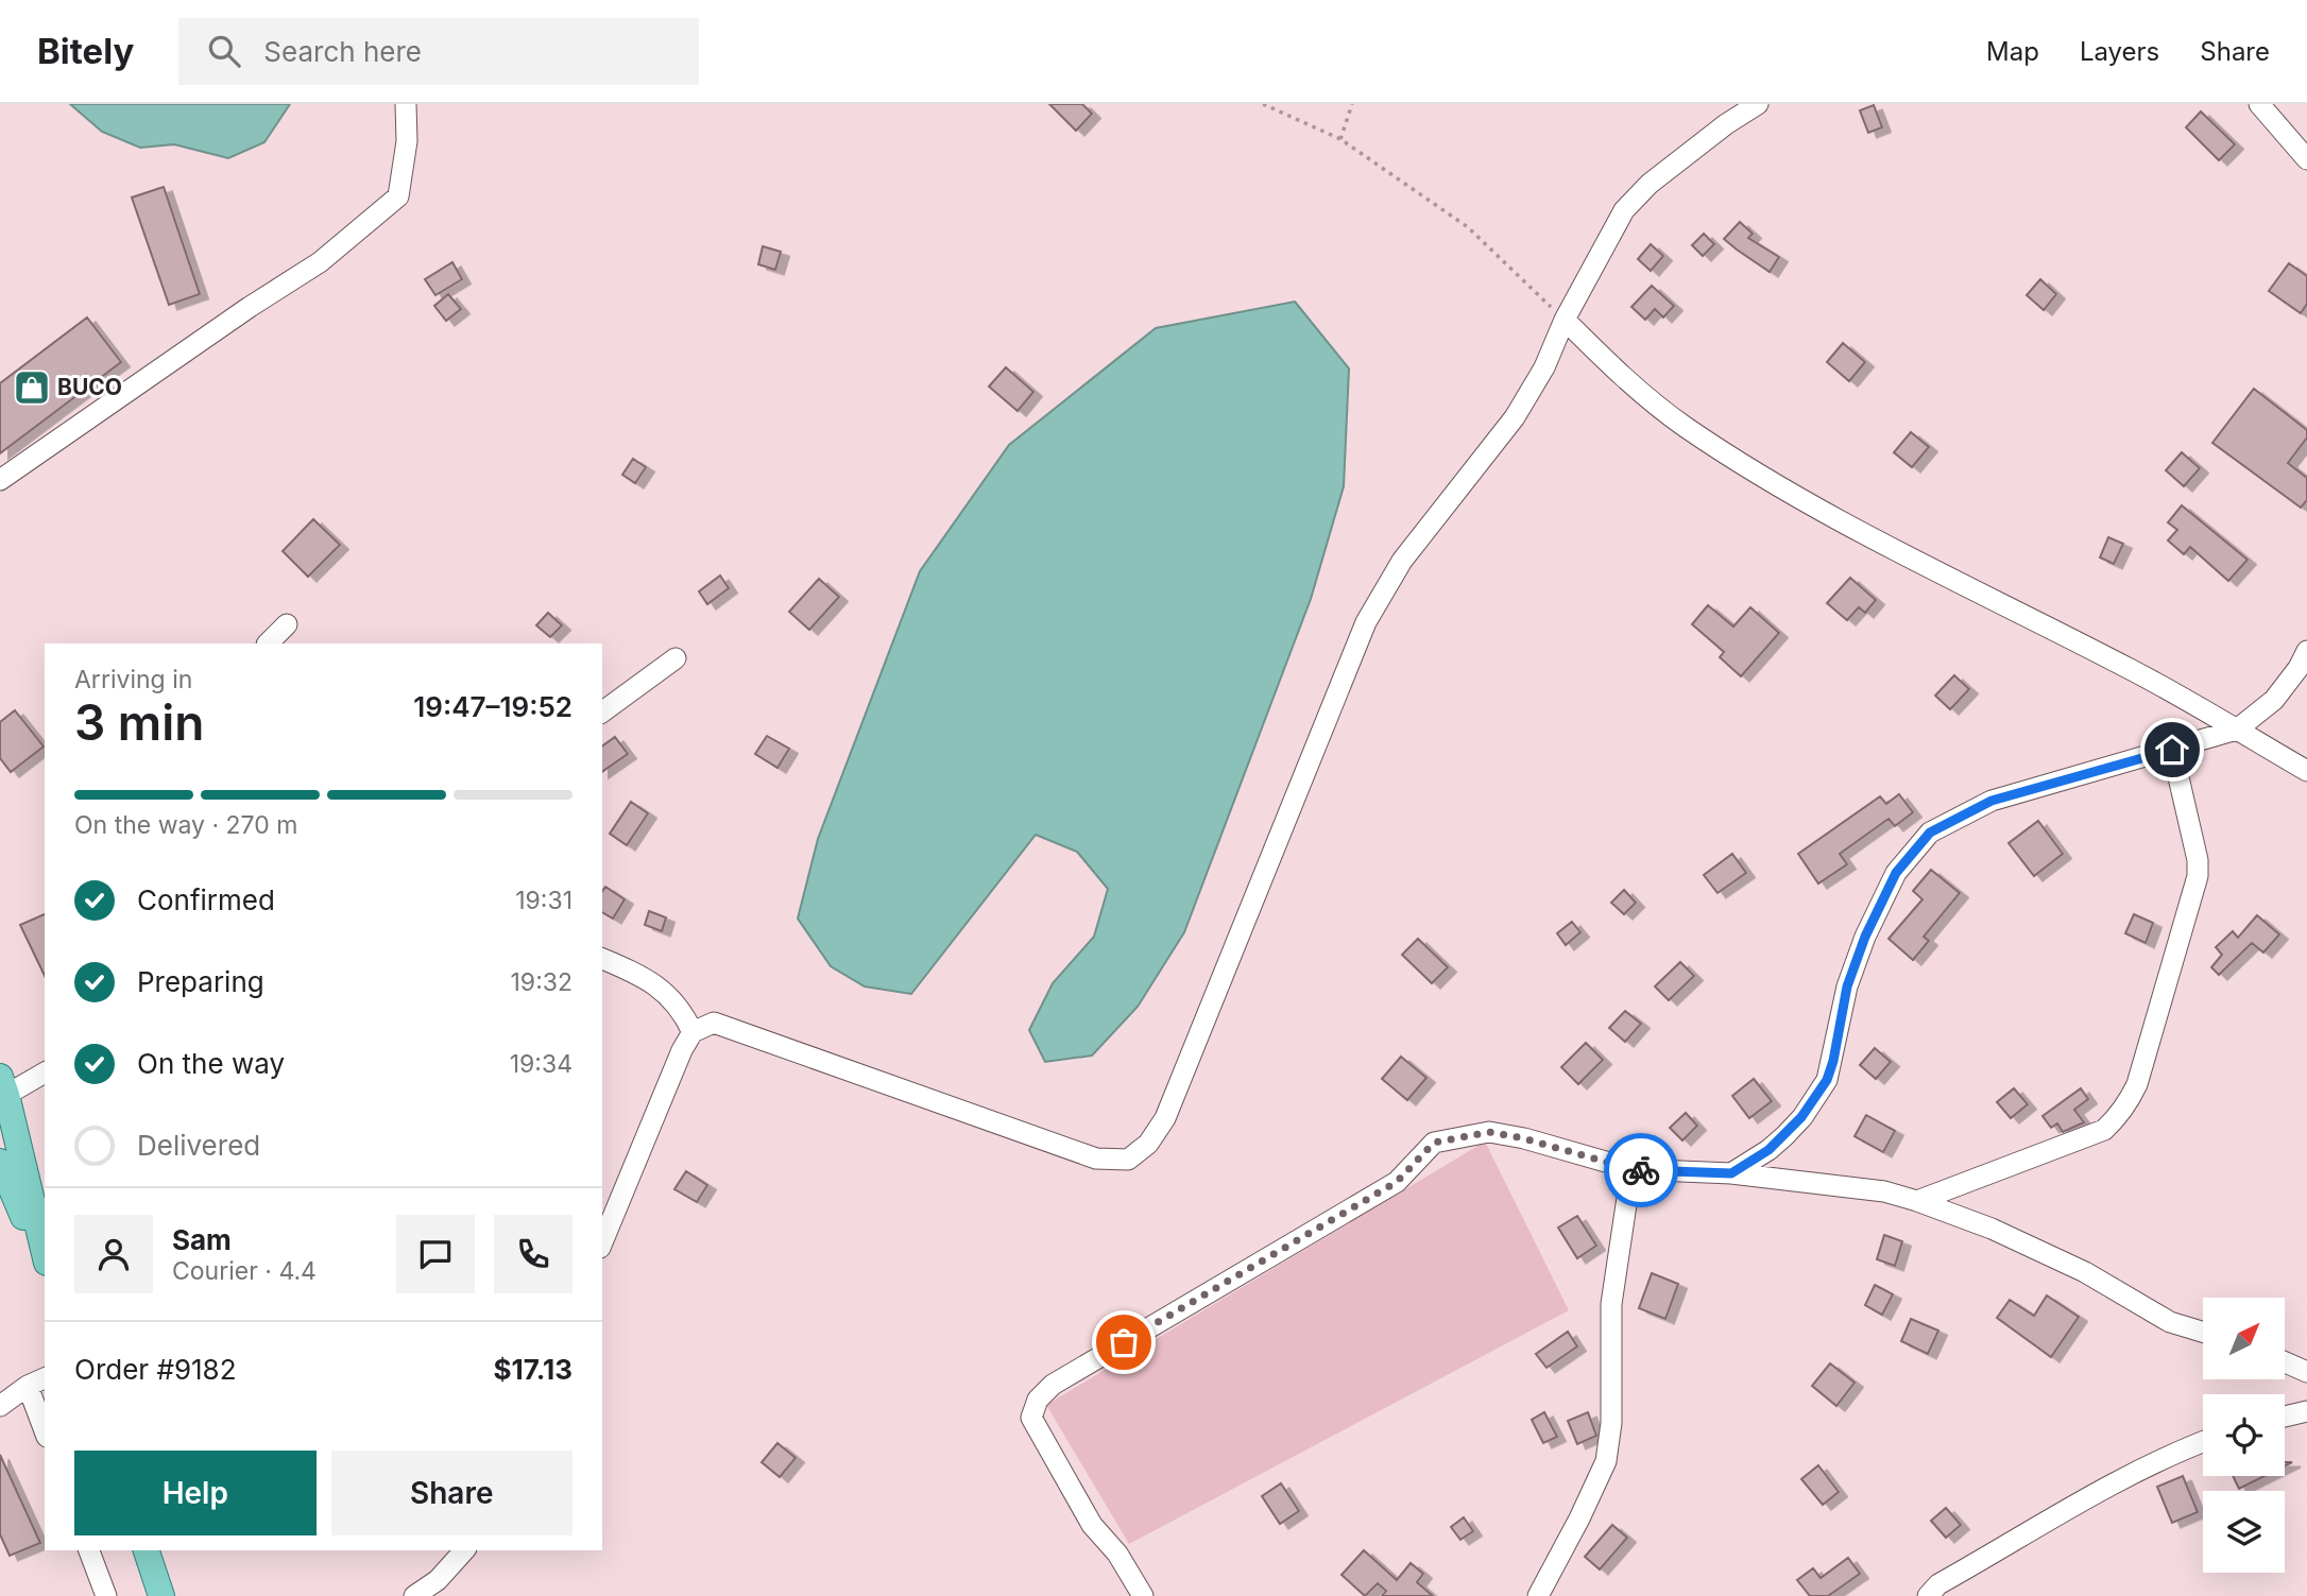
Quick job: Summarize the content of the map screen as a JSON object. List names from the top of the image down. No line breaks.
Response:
{"places":{"shop":["BUCO"]},"north":"top right","page":{"header":"Bitely","search":"Search here","nav":["Map","Layers","Share"],"heading":["3 min","Arriving in","19:47–19:52"],"panel":["Sam","Courier · 4.4","Order #9182","$17.13"],"bar":"On the way · 270 m","list":[["Confirmed","19:31"],["Preparing","19:32"],["On the way","19:34"],"Delivered"],"buttons":["Help","Share"]}}
